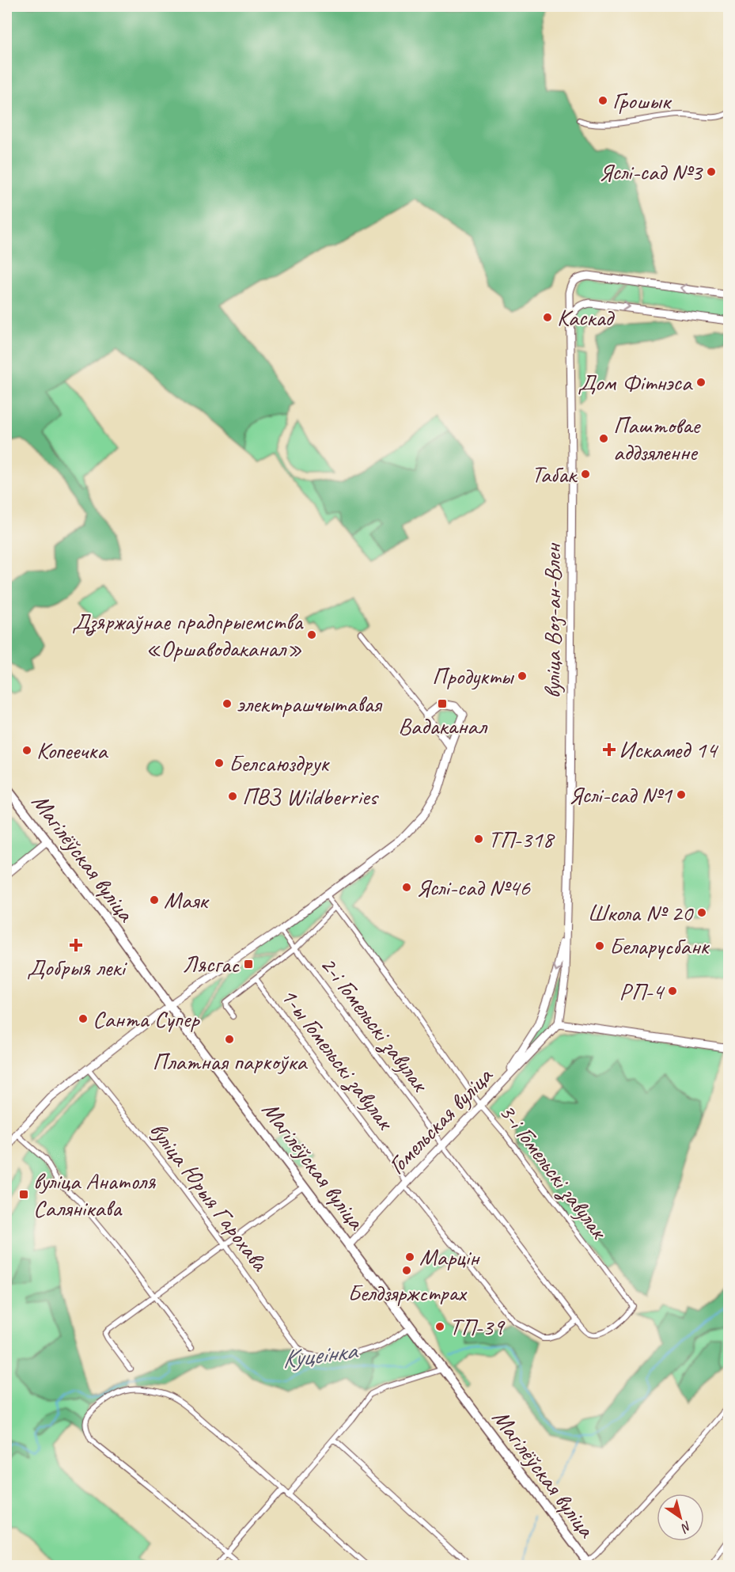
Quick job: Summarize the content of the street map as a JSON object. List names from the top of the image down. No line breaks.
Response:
{"streets":{"main road":["вуліца Воз-ан-Влен","Магілёўская вуліца","Гомельская вуліца"],"street":["2-і Гомельскі завулак","1-ы Гомельскі завулак","3-і Гомельскі завулак","вуліца Юрыя Гарохава"]},"crossings":[["вуліца Воз-ан-Влен","Гомельская вуліца"],["Магілёўская вуліца","Гомельская вуліца"],["Магілёўская вуліца","вуліца Юрыя Гарохава"],["2-і Гомельскі завулак","1-ы Гомельскі завулак"],["2-і Гомельскі завулак","Гомельская вуліца"],["2-і Гомельскі завулак","3-і Гомельскі завулак"],["1-ы Гомельскі завулак","Гомельская вуліца"],["Гомельская вуліца","3-і Гомельскі завулак"]],"water":["Куцеінка"],"places":{"other":["Грошык","Яслі-сад №3","Каскад","Дом Фітнэса","Паштовае аддзяленне","Табак","Дзяржаўнае прадпрыемства «Оршаводаканал»","Продукты","электрашчытавая","Копеечка","Белсаюздрук","Яслі-сад №1","ПВЗ Wildberries","ТП-318","Яслі-сад №46","Маяк","Школа № 20","Беларусбанк","РП-4","Санта Супер","Платная паркоўка","Марцін","Белдзяржстрах","ТП-39"],"transit":["Вадаканал","Лясгас","вуліца Анатоля Салянікава"],"health":["Искамед 14","Добрыя лекі"]},"north":"bottom right"}
